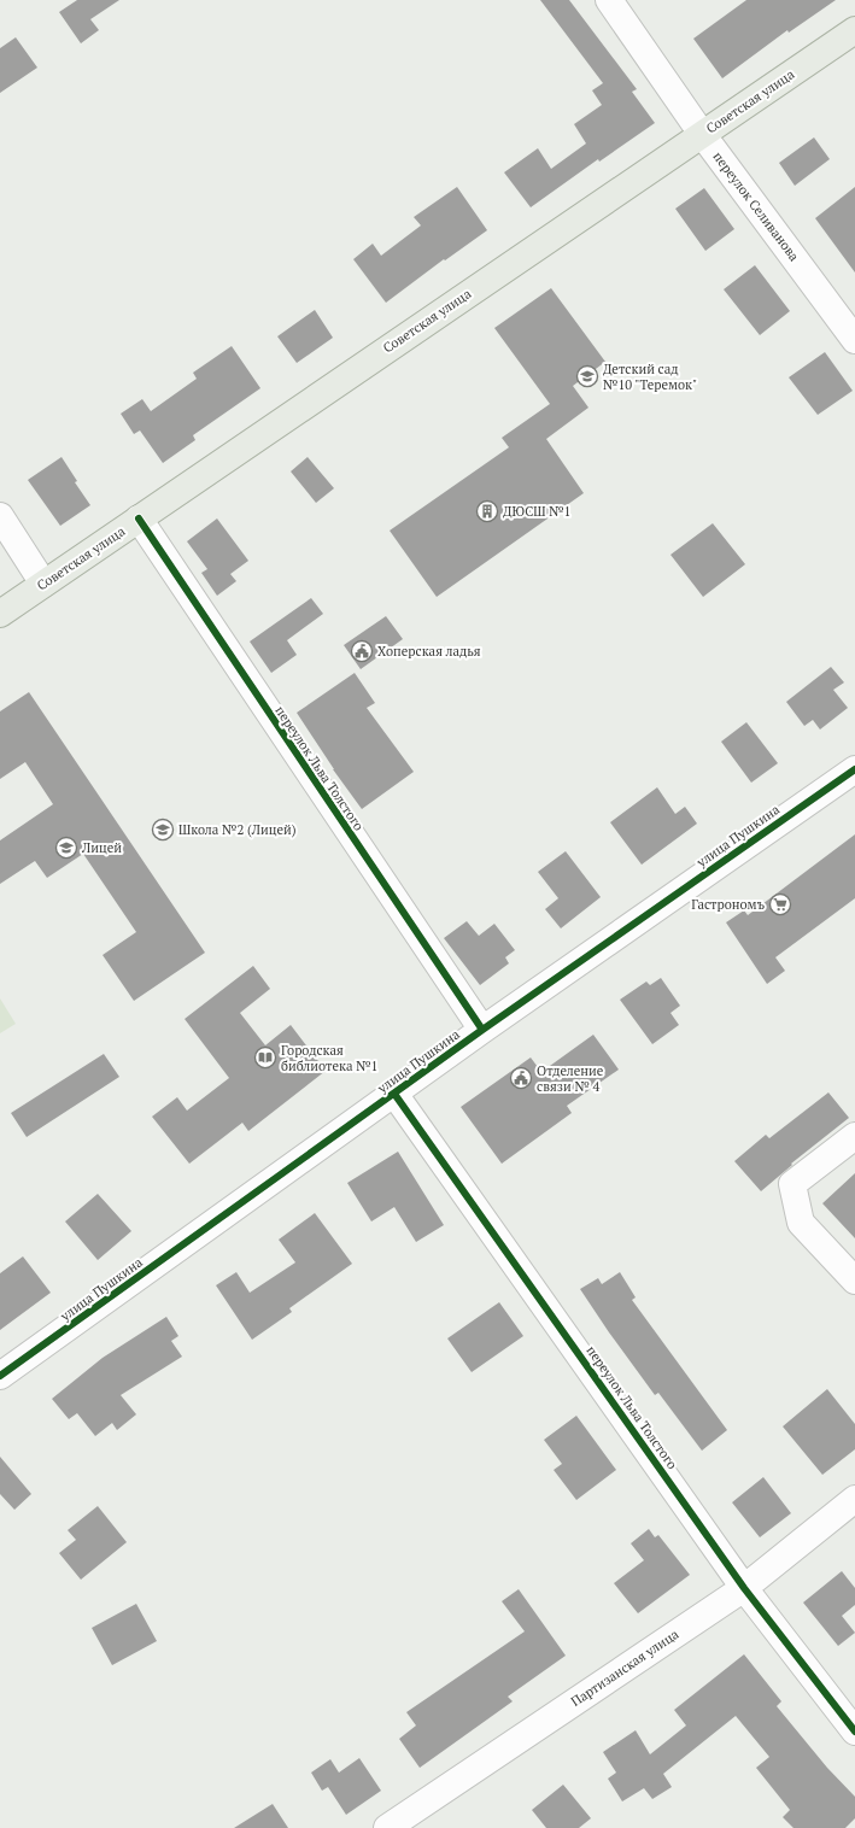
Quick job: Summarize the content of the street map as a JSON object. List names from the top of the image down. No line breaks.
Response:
{"streets":{"main road":["Советская улица"],"street":["переулок Селиванова","переулок Льва Толстого","улица Пушкина","Партизанская улица"]},"crossings":[["Советская улица","переулок Селиванова"],["Советская улица","переулок Льва Толстого"],["переулок Льва Толстого","улица Пушкина"],["переулок Льва Толстого","Партизанская улица"]],"places":{"school or university":["Детский сад №10 \"Теремок\"","Школа №2 (Лицей)","Лицей"],"building":["ДЮСШ №1"],"public building":["Хоперская ладья","Отделение связи № 4"],"supermarket":["Гастрономъ"],"library":["Городская библиотека №1"]}}
